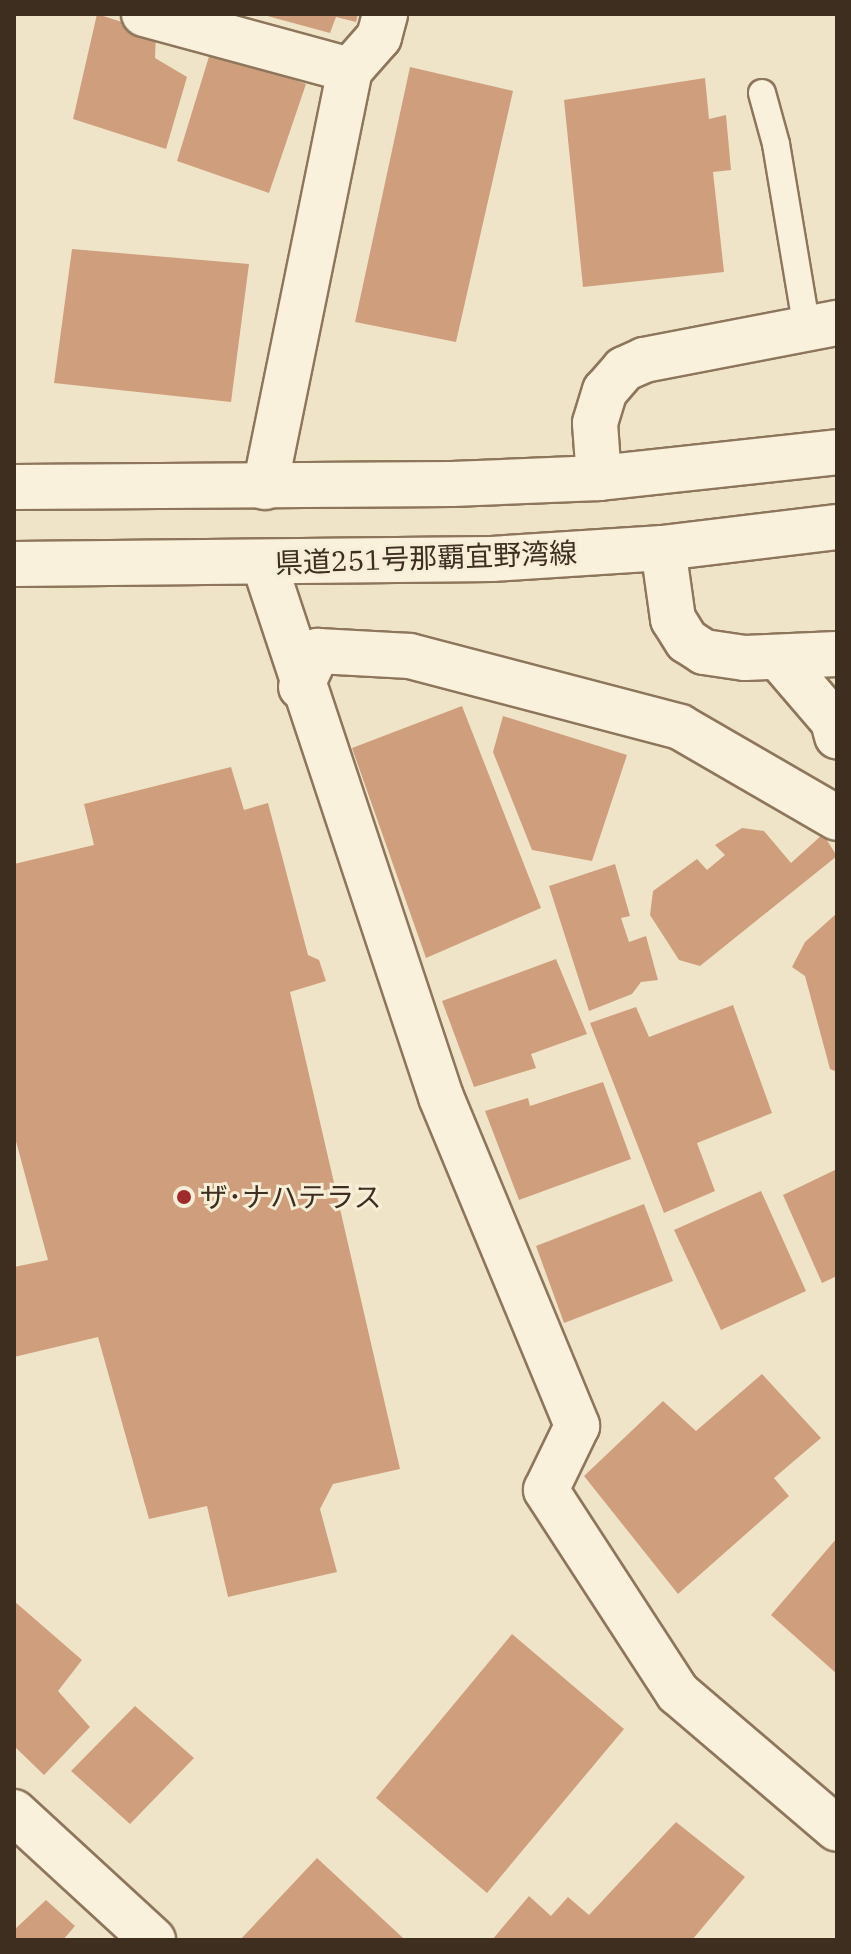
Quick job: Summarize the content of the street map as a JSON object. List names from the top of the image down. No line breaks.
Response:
{"streets":{"street":["県道251号那覇宜野湾線"]},"places":["ザ･ナハテラス"]}
